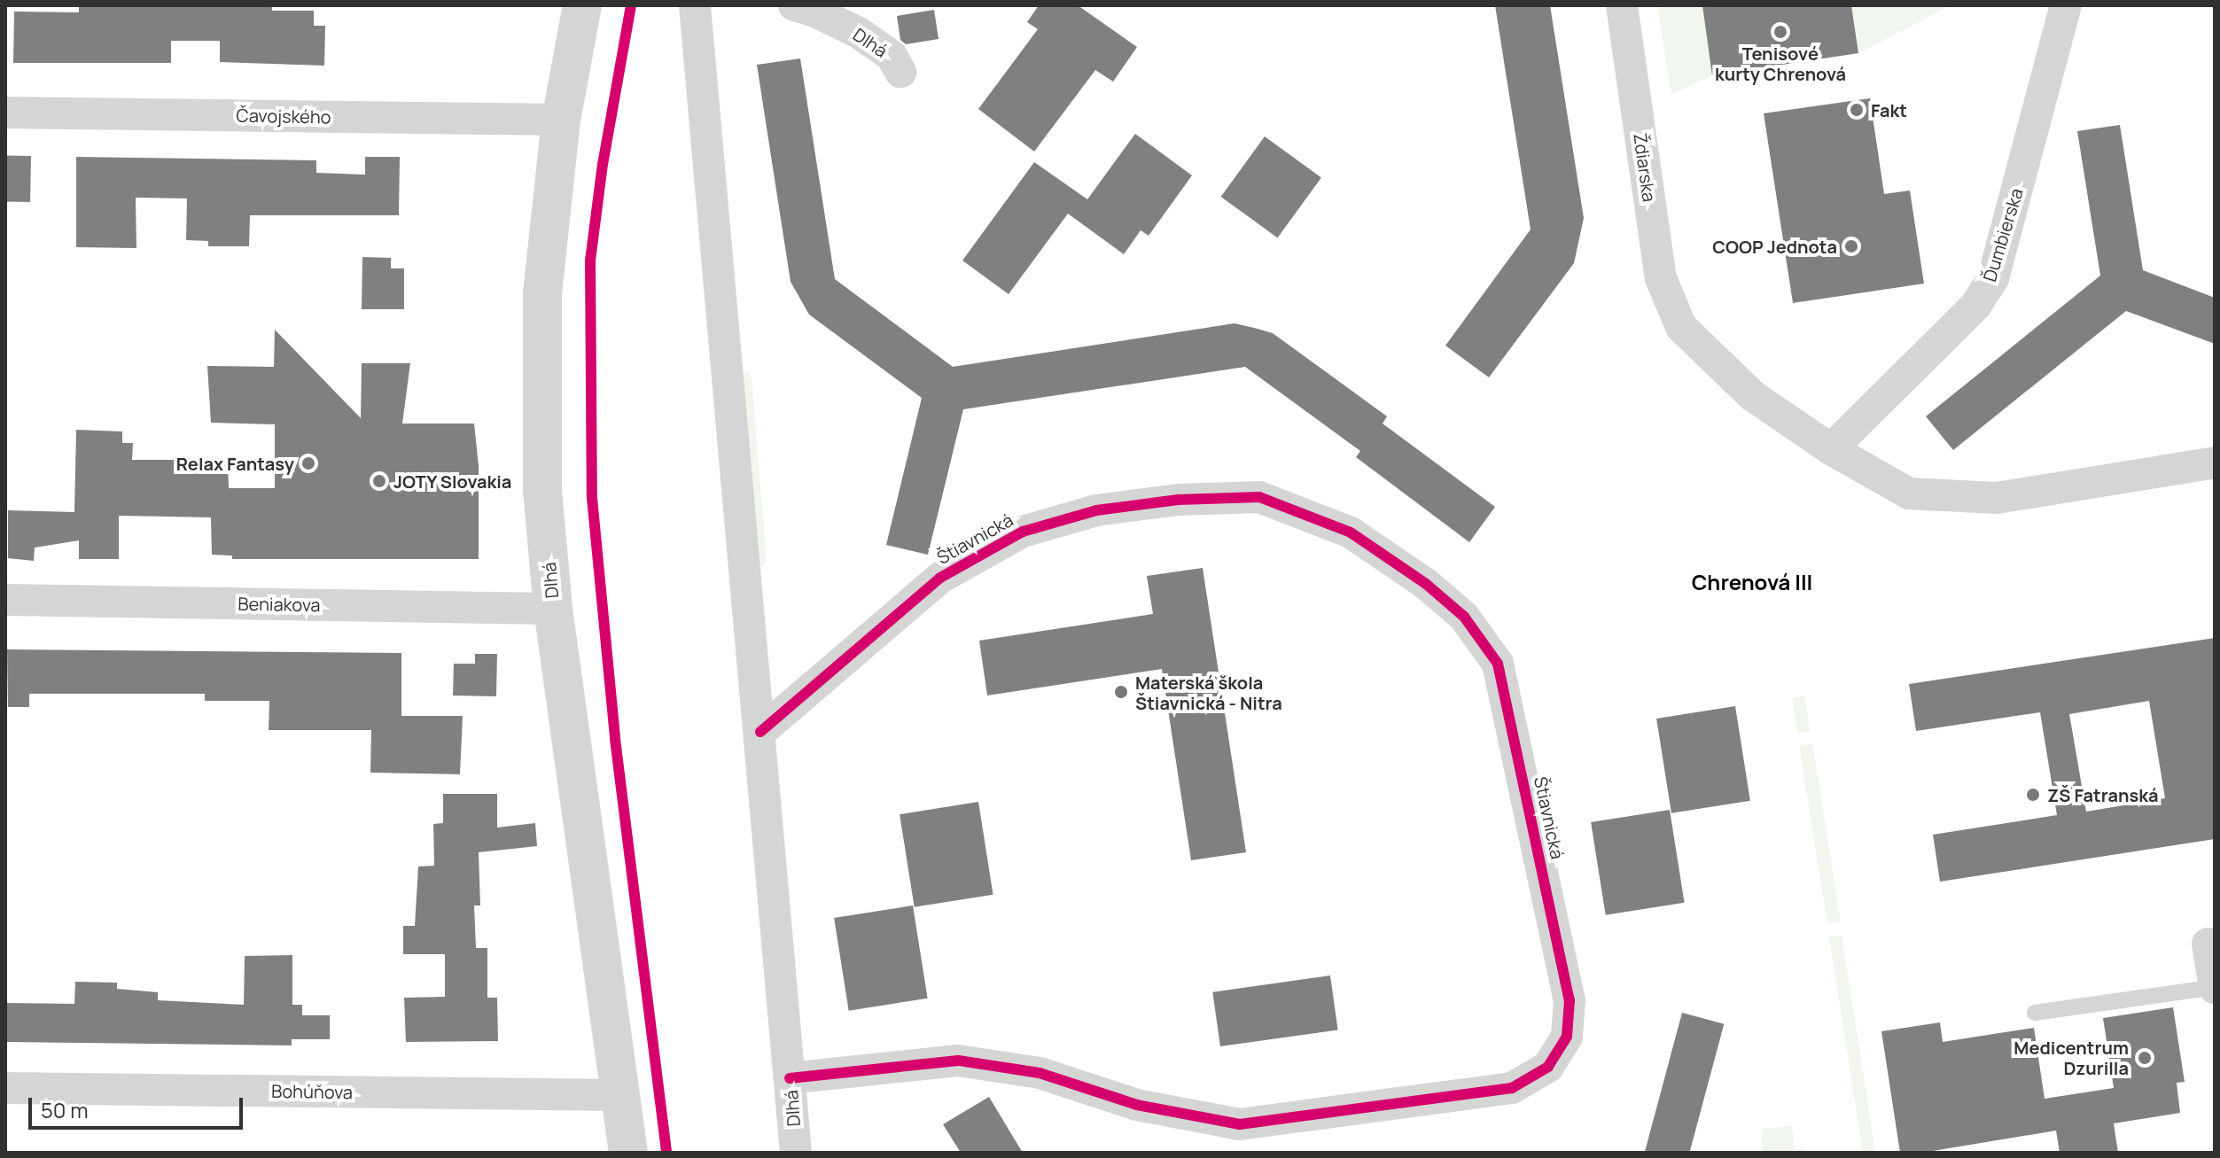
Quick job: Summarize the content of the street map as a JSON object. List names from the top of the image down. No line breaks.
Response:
{"streets":{"street":["Dlhá","Čavojského","Ždiarska","Ďumbierska","Štiavnická","Beniakova","Bohúňova"]},"crossings":[["Dlhá","Čavojského"],["Dlhá","Štiavnická"],["Dlhá","Beniakova"],["Dlhá","Bohúňova"],["Ždiarska","Ďumbierska"]],"districts":["Chrenová III"],"places":["Tenisové kurty Chrenová","Fakt","COOP Jednota","Relax Fantasy","JOTY Slovakia","Materská škola Štiavnická - Nitra","ZŠ Fatranská","Medicentrum Dzurilla"],"scale_bar":"50 m"}
